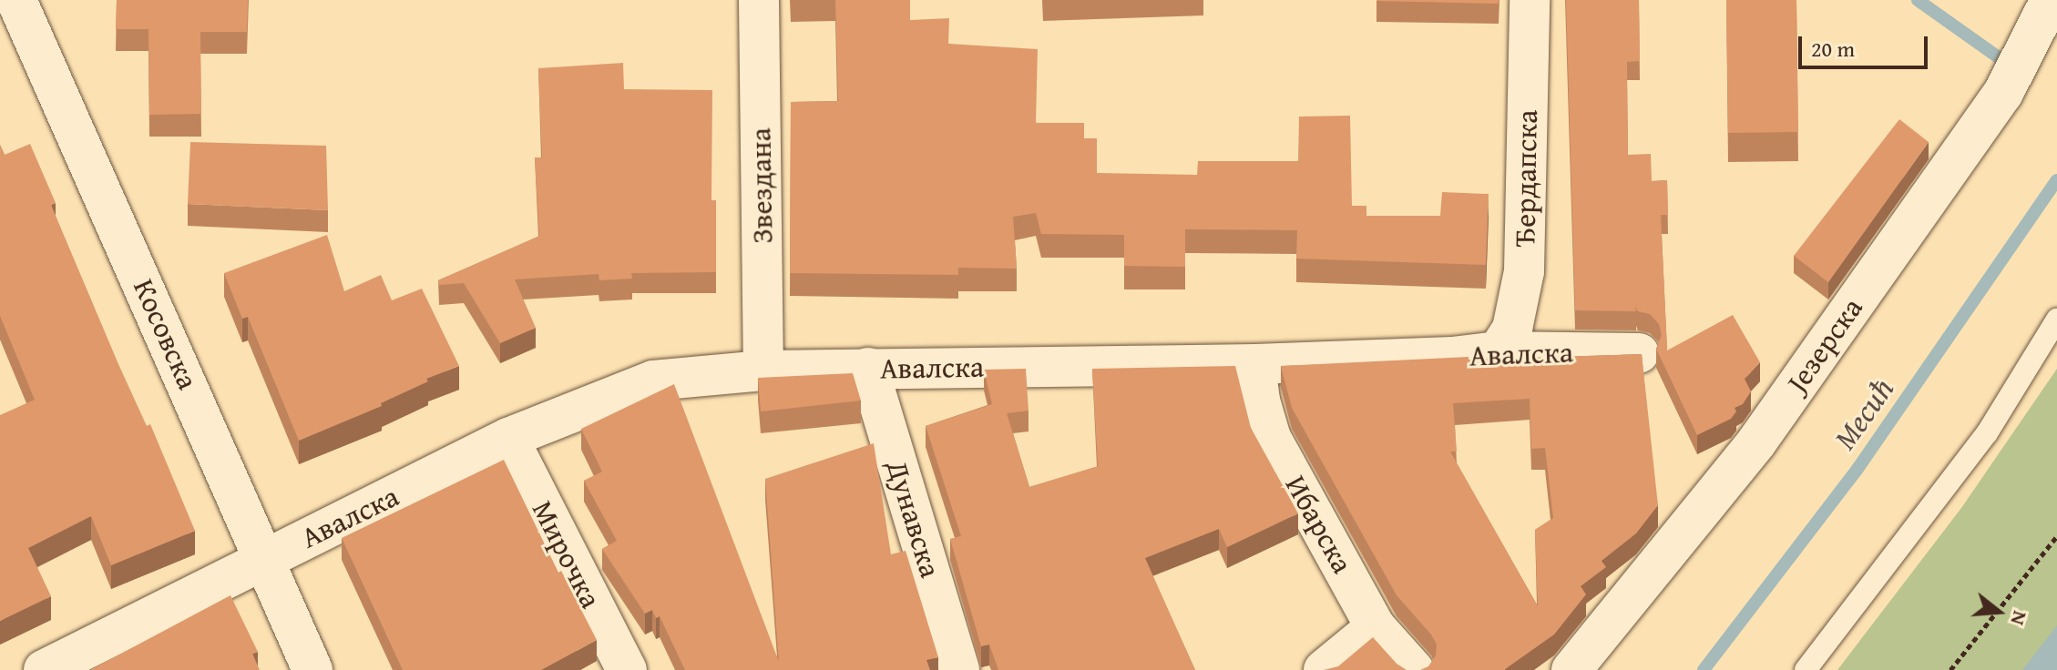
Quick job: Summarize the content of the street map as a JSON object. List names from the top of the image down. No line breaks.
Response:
{"streets":{"street":["Ђердапска","Звездана","Косовска","Језерска","Авалска","Дунавска","Ибарска","Мирочка"]},"crossings":[["Ђердапска","Авалска"],["Звездана","Авалска"],["Косовска","Авалска"],["Авалска","Дунавска"],["Авалска","Ибарска"],["Авалска","Мирочка"]],"water":["Месић"],"scale_bar":"20 m","north":"right"}
